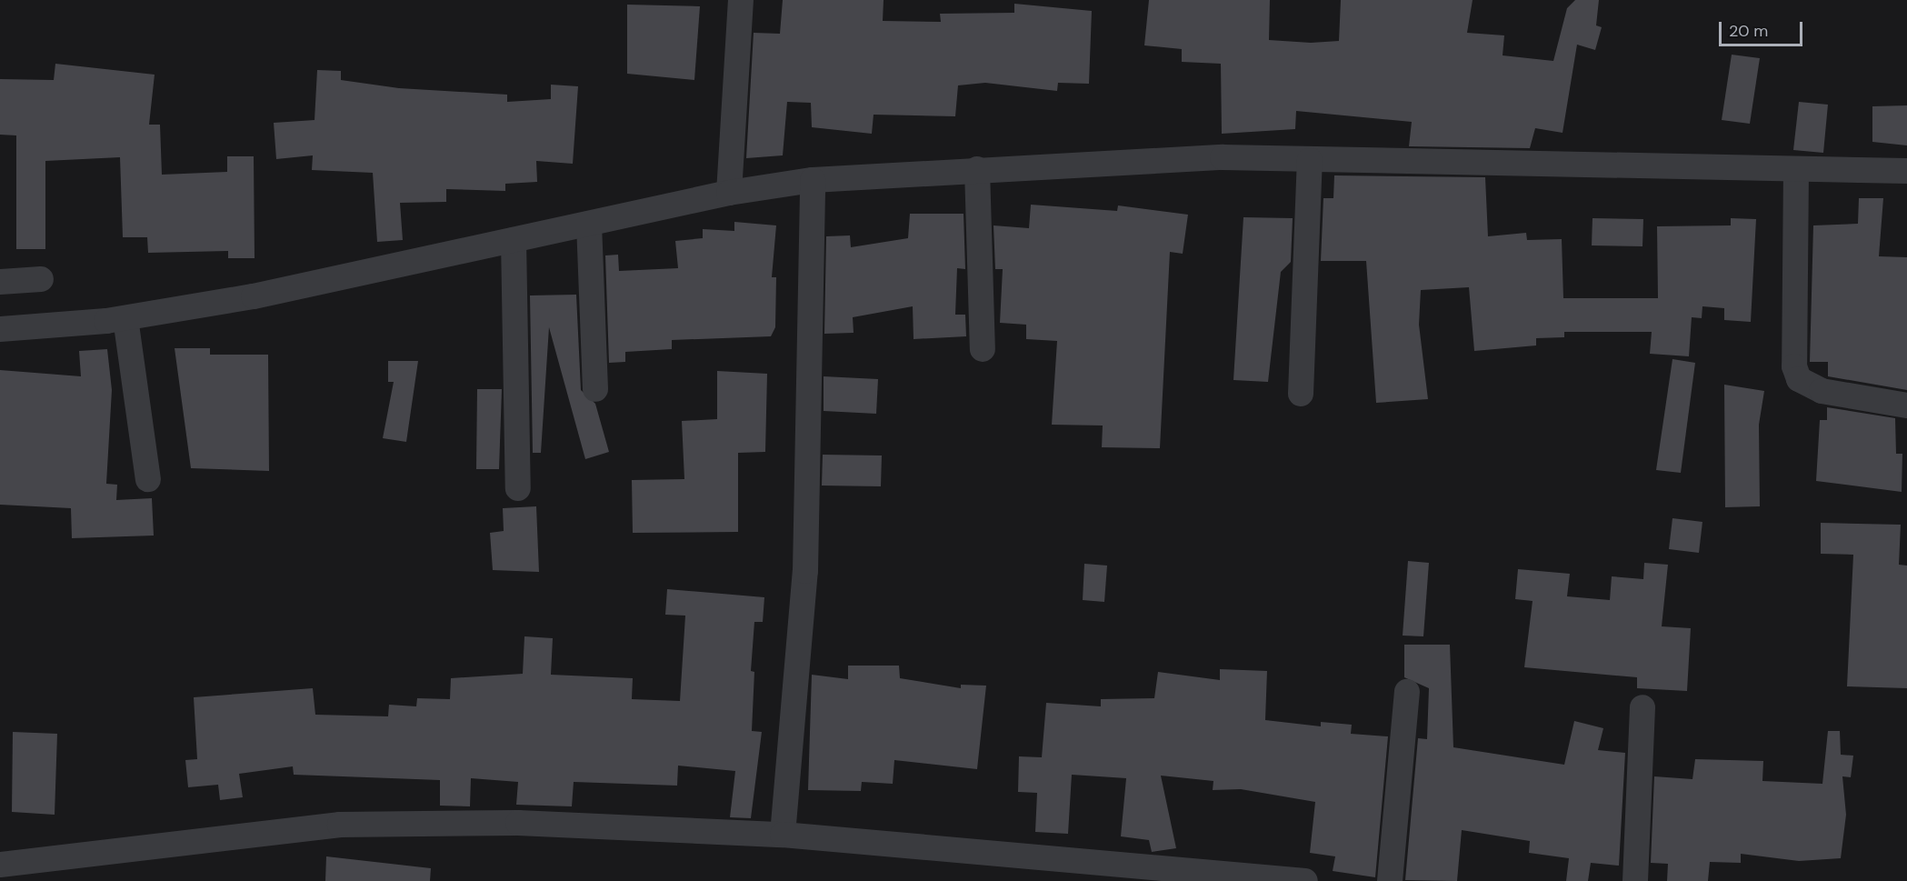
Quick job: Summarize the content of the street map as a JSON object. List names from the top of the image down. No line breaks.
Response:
{"scale_bar":"20 m"}
